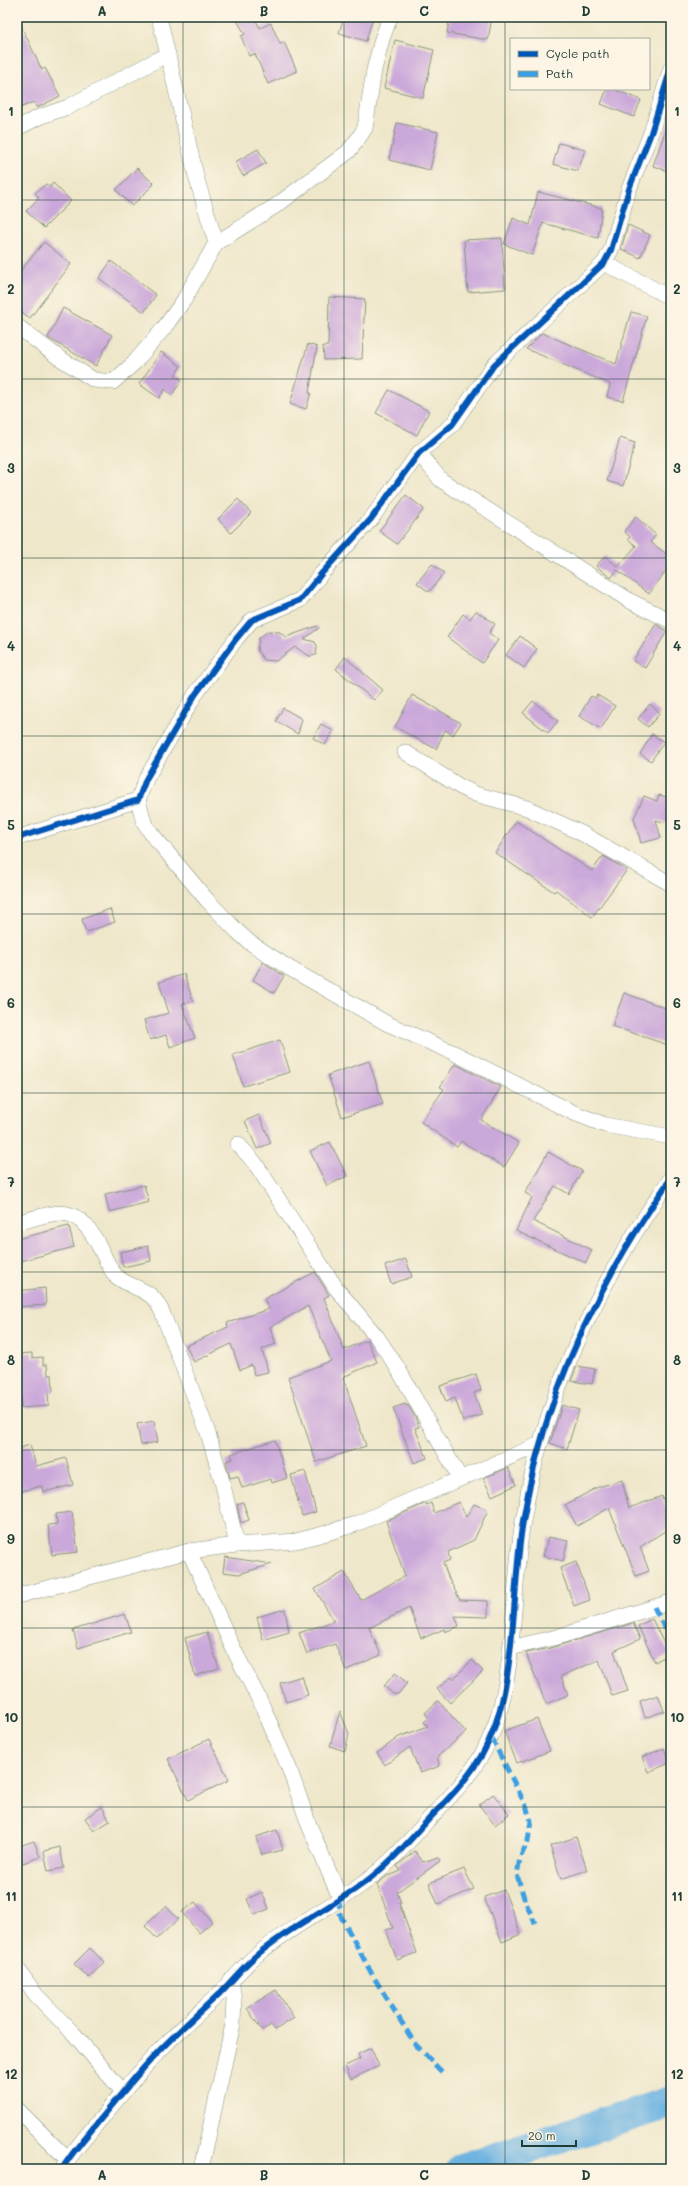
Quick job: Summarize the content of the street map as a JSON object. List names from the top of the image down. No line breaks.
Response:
{"legend":["Cycle path","Path"],"scale_bar":"20 m","grid":{"columns":["A","B","C","D"],"rows":["1","2","3","4","5","6","7","8","9","10","11","12"]}}
